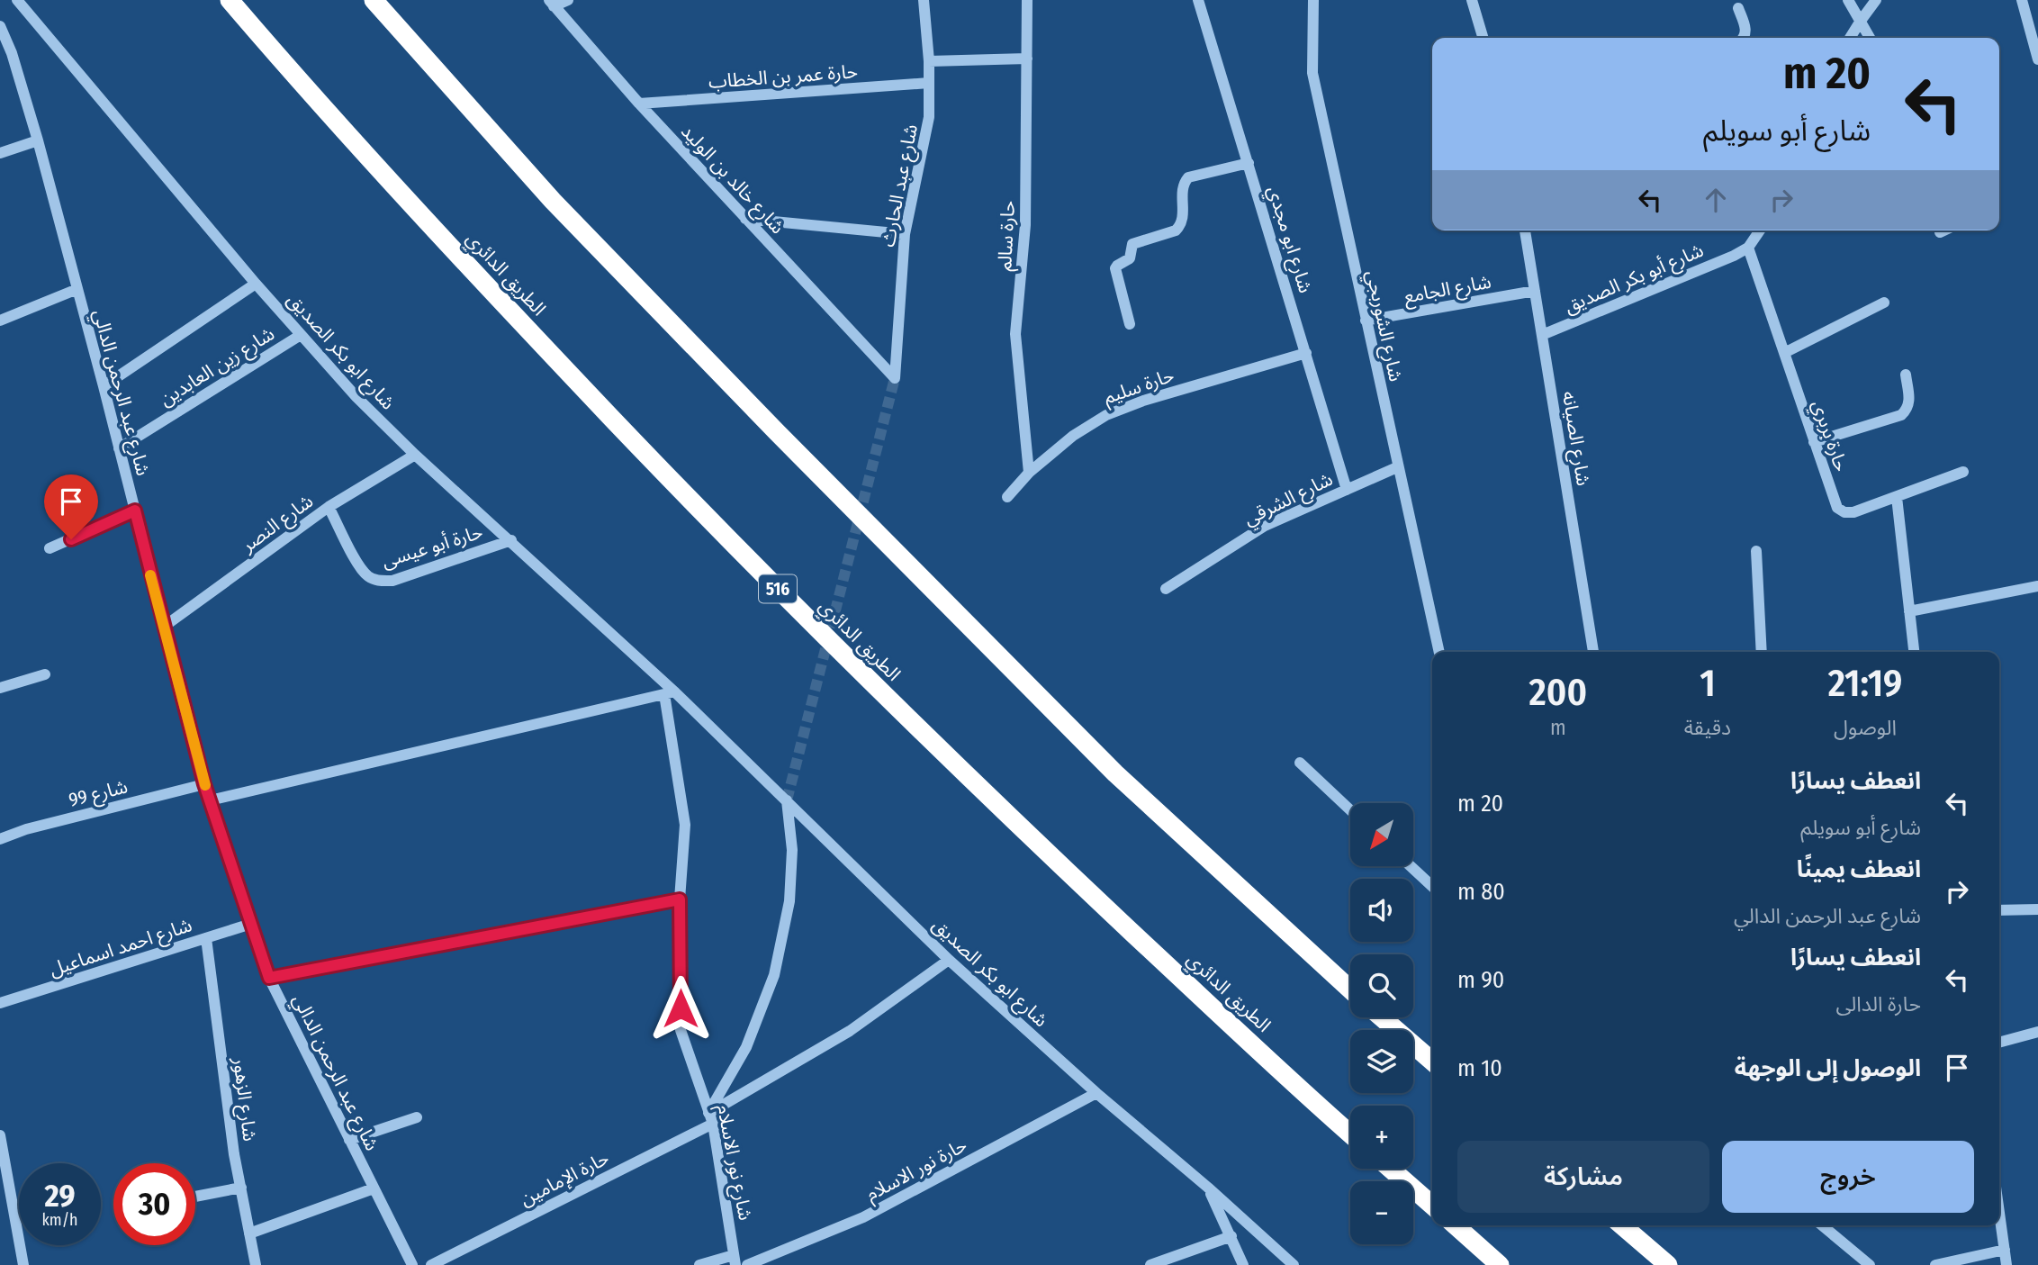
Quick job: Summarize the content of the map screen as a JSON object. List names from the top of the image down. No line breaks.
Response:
{"streets":{"highway":["الطريق الدائري","516"],"street":["حارة عمر بن الخطاب","شارع خالد بن الوليد","شارع عبد الحارث","حارة سالم","شارع ابو مجدي","شارع أبو بكر الصديق","شارع الجامع","شارع الشوربجي","شارع ابو بكر الصديق","شارع زين العابدين","حارة سليم","شارع عبد الرحمن الدالي","حارة بربري","شارع الصيانه","شارع الشرقي","شارع النصر","حارة أبو عيسى","شارع 99","شارع احمد اسماعيل","شارع الزهور","شارع نور الاسلام","حارة نور الاسلام","حارة الإمامين"]},"crossings":[["حارة عمر بن الخطاب","شارع خالد بن الوليد"],["حارة عمر بن الخطاب","شارع عبد الحارث"],["شارع خالد بن الوليد","شارع عبد الحارث"],["حارة سالم","حارة سليم"],["شارع ابو مجدي","حارة سليم"],["شارع ابو مجدي","شارع الشرقي"],["شارع أبو بكر الصديق","حارة بربري"],["شارع أبو بكر الصديق","شارع الصيانه"],["شارع الجامع","شارع الشوربجي"],["شارع الجامع","شارع الصيانه"],["شارع الشوربجي","شارع الشرقي"],["شارع ابو بكر الصديق","شارع زين العابدين"],["شارع ابو بكر الصديق","شارع النصر"],["شارع ابو بكر الصديق","حارة أبو عيسى"],["شارع ابو بكر الصديق","شارع نور الاسلام"],["شارع ابو بكر الصديق","حارة نور الاسلام"],["شارع ابو بكر الصديق","حارة الإمامين"],["شارع زين العابدين","شارع عبد الرحمن الدالي"],["شارع عبد الرحمن الدالي","شارع النصر"],["شارع عبد الرحمن الدالي","شارع 99"],["شارع عبد الرحمن الدالي","شارع احمد اسماعيل"],["شارع النصر","حارة أبو عيسى"],["شارع احمد اسماعيل","شارع الزهور"],["شارع نور الاسلام","حارة الإمامين"]],"north":"bottom left","page":{"turn":["20 m","شارع أبو سويلم"],"eta":["21:19","الوصول","1","دقيقة","200","m"],"list":[{"name":"انعطف يسارًا","note":"شارع أبو سويلم","value":"20 m"},{"name":"انعطف يمينًا","note":"شارع عبد الرحمن الدالي","value":"80 m"},{"name":"انعطف يسارًا","note":"حارة الدالى","value":"90 m"},{"name":"الوصول إلى الوجهة","value":"10 m"}],"map_buttons":["+","−"],"buttons":["خروج","مشاركة"],"speed":"29 km/h","limit":"30"}}
